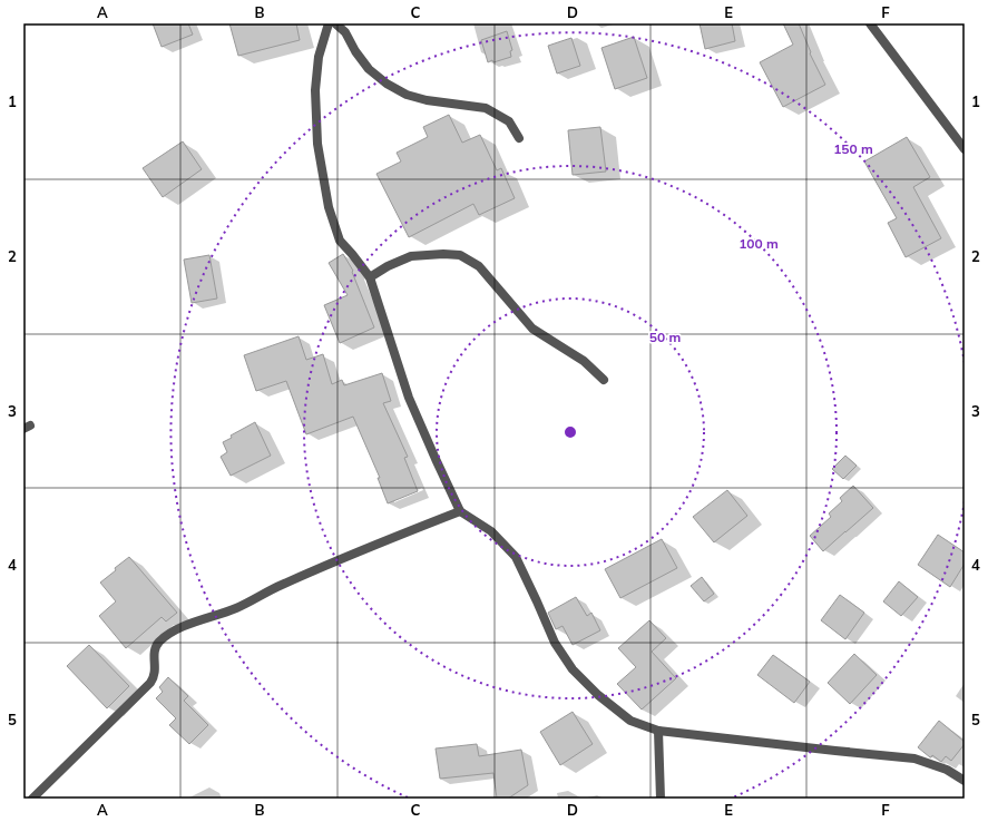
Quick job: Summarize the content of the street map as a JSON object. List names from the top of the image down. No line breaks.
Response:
{"grid":{"columns":["A","B","C","D","E","F"],"rows":["1","2","3","4","5"]},"rings":["150 m","100 m","50 m"]}
